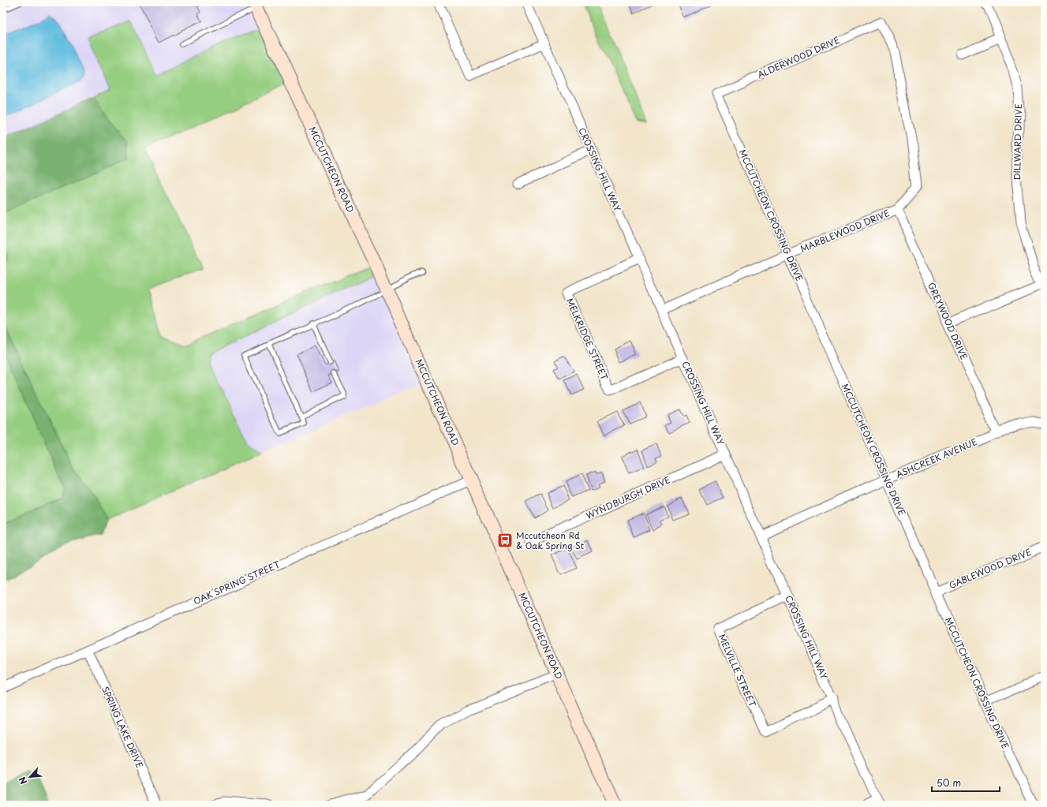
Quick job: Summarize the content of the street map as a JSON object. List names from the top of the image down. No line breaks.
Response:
{"streets":{"main road":["MCCUTCHEON ROAD"],"street":["ALDERWOOD DRIVE","DILLWARD DRIVE","CROSSING HILL WAY","MCCUTCHEON CROSSING DRIVE","MARBLEWOOD DRIVE","GREYWOOD DRIVE","MELKRIDGE STREET","ASHCREEK AVENUE","WYNDBURGH DRIVE","GABLEWOOD DRIVE","OAK SPRING STREET","MELVILLE STREET","SPRING LAKE DRIVE"]},"crossings":[["ALDERWOOD DRIVE","MCCUTCHEON CROSSING DRIVE"],["ALDERWOOD DRIVE","MARBLEWOOD DRIVE"],["MCCUTCHEON ROAD","OAK SPRING STREET"],["CROSSING HILL WAY","MARBLEWOOD DRIVE"],["CROSSING HILL WAY","MELKRIDGE STREET"],["CROSSING HILL WAY","ASHCREEK AVENUE"],["CROSSING HILL WAY","WYNDBURGH DRIVE"],["CROSSING HILL WAY","MELVILLE STREET"],["MCCUTCHEON CROSSING DRIVE","MARBLEWOOD DRIVE"],["MCCUTCHEON CROSSING DRIVE","ASHCREEK AVENUE"],["MCCUTCHEON CROSSING DRIVE","GABLEWOOD DRIVE"],["MARBLEWOOD DRIVE","GREYWOOD DRIVE"],["GREYWOOD DRIVE","ASHCREEK AVENUE"],["OAK SPRING STREET","SPRING LAKE DRIVE"]],"places":{"bus stop":["Mccutcheon Rd & Oak Spring St"]},"scale_bar":"50 m","north":"bottom left"}
